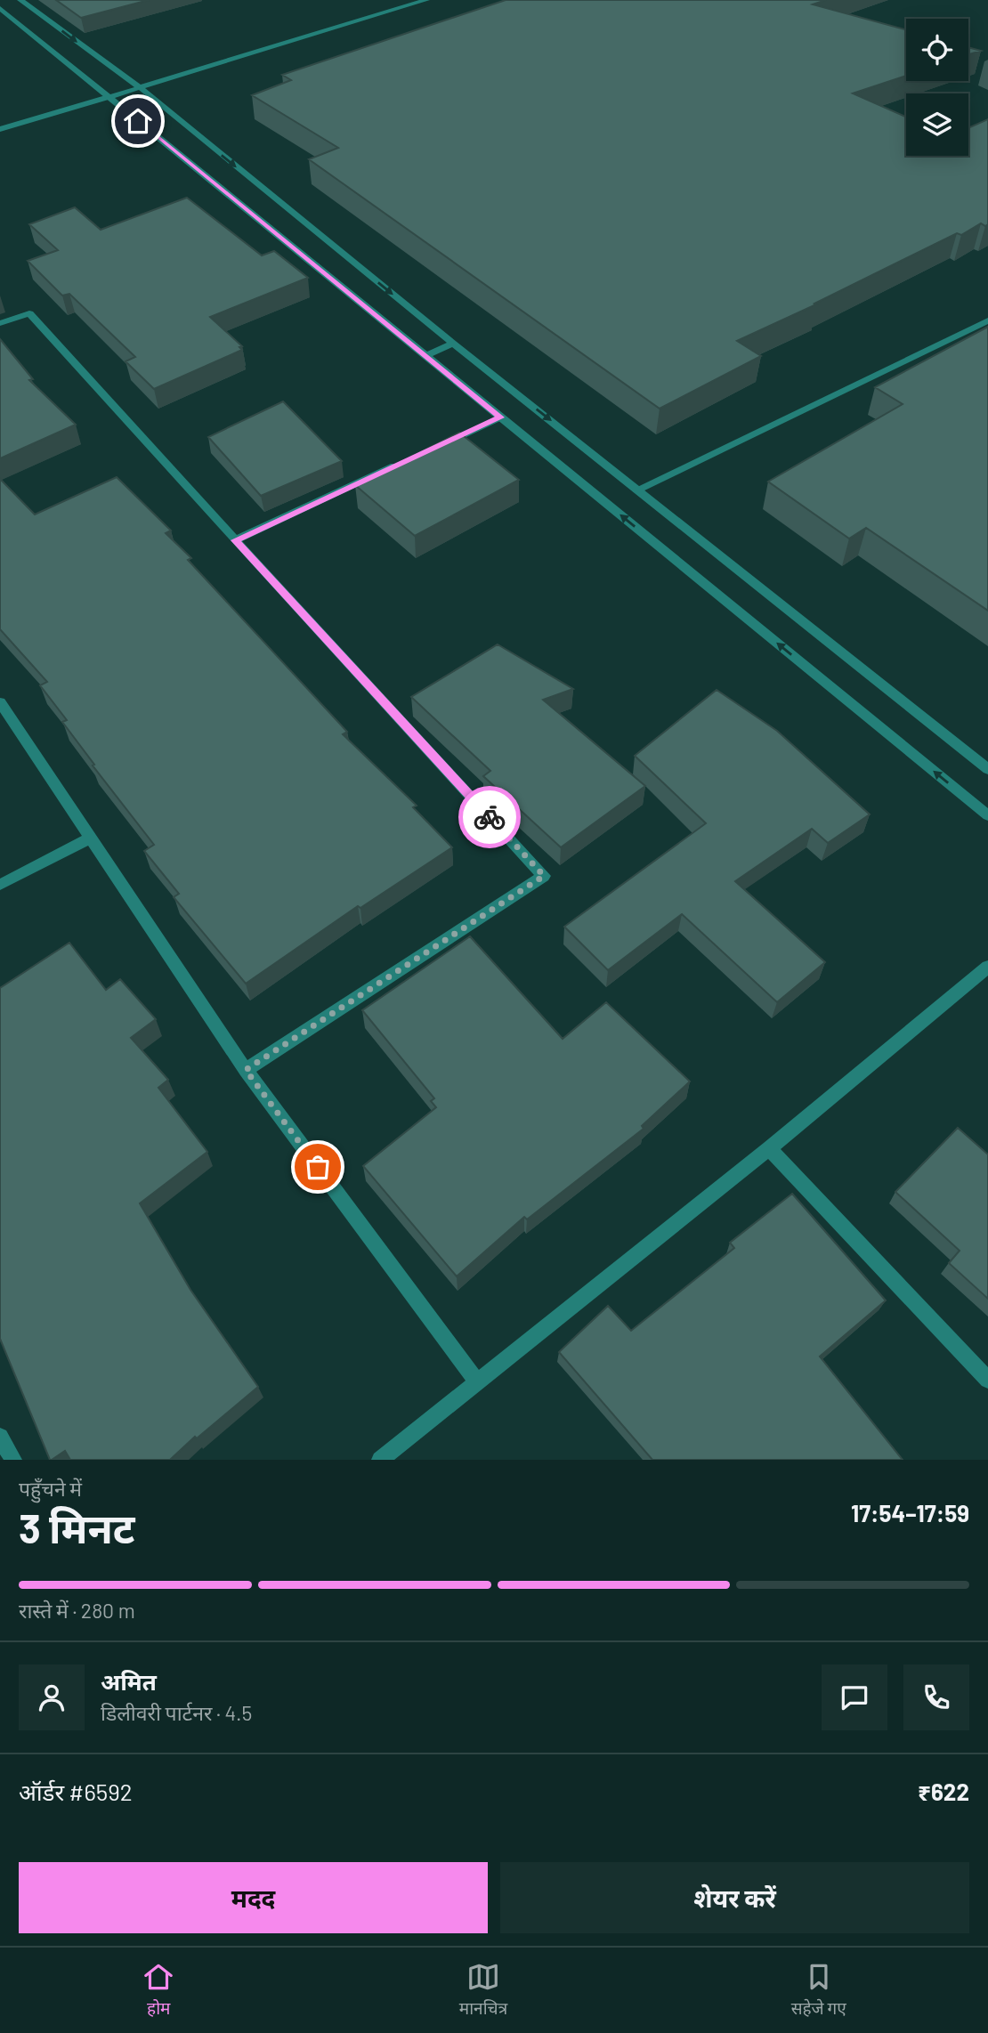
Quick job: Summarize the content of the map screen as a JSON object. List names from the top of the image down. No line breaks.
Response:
{"page":{"heading":["3 मिनट","पहुँचने में","17:54–17:59"],"panel":["अमित","डिलीवरी पार्टनर · 4.5","ऑर्डर #6592","₹622"],"bar":"रास्ते में · 280 m","buttons":["मदद","शेयर करें"],"tabs":["होम","मानचित्र","सहेजे गए"]}}
